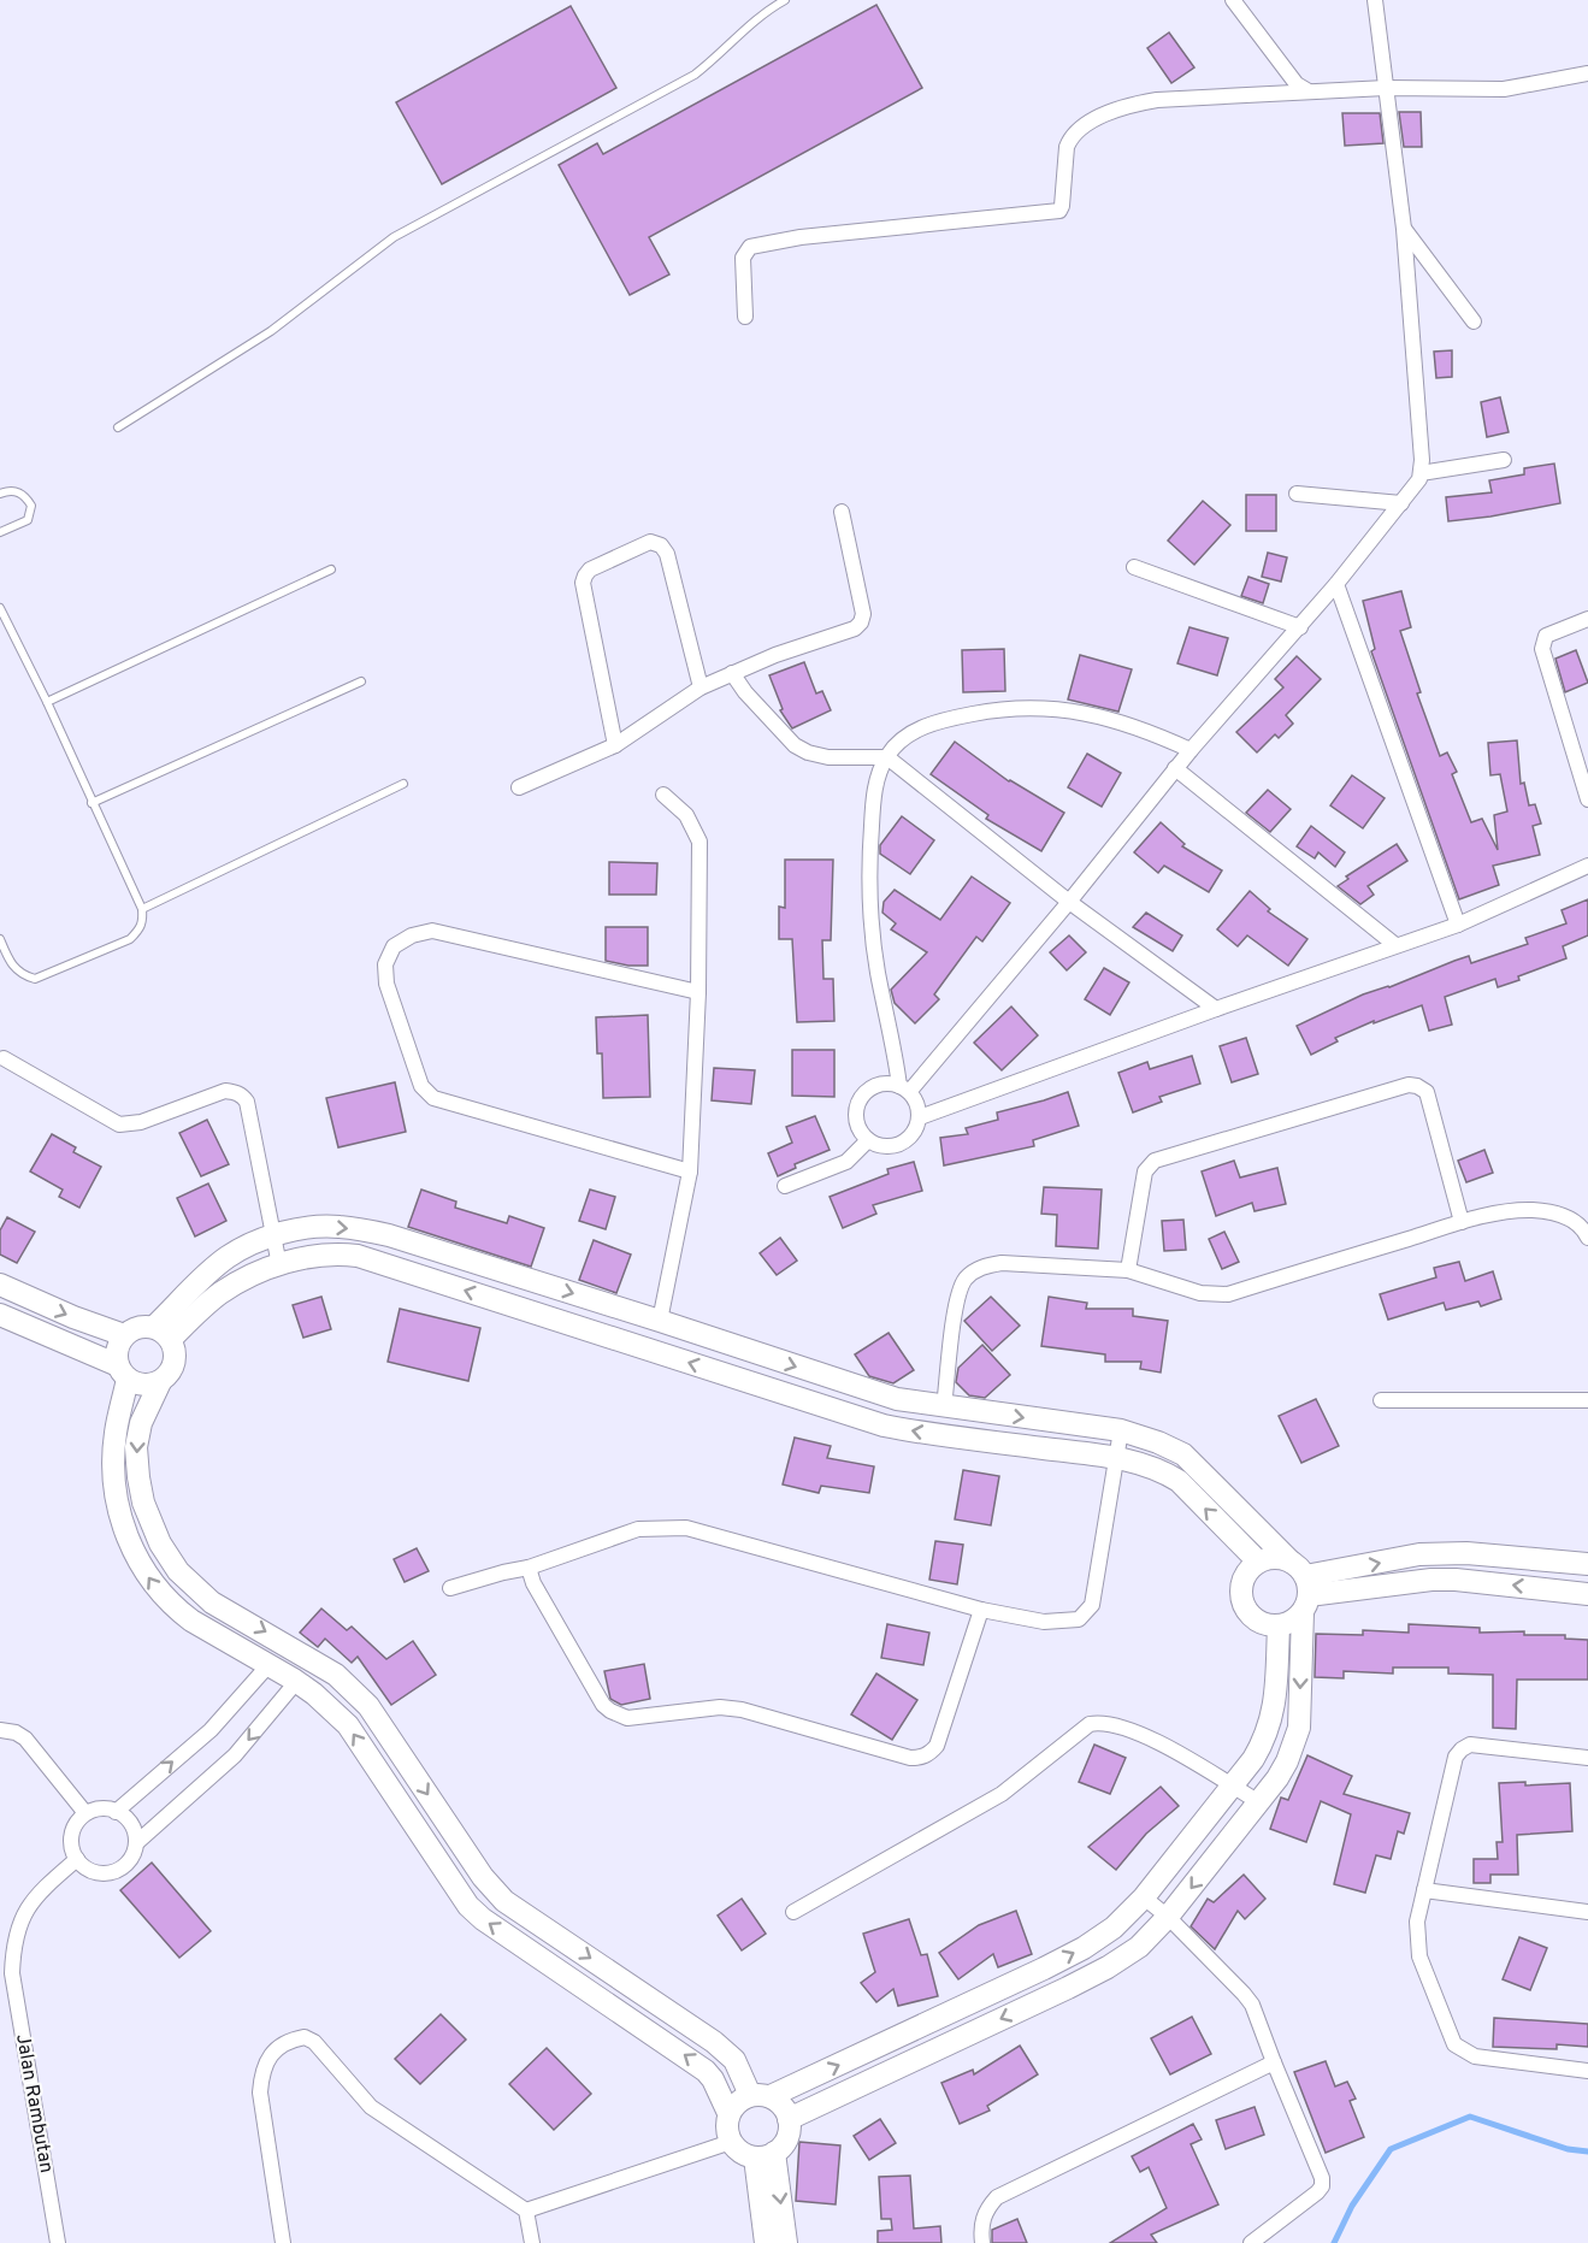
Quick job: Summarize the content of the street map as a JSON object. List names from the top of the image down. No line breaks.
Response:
{"streets":{"street":["Jalan Rambutan"]}}
